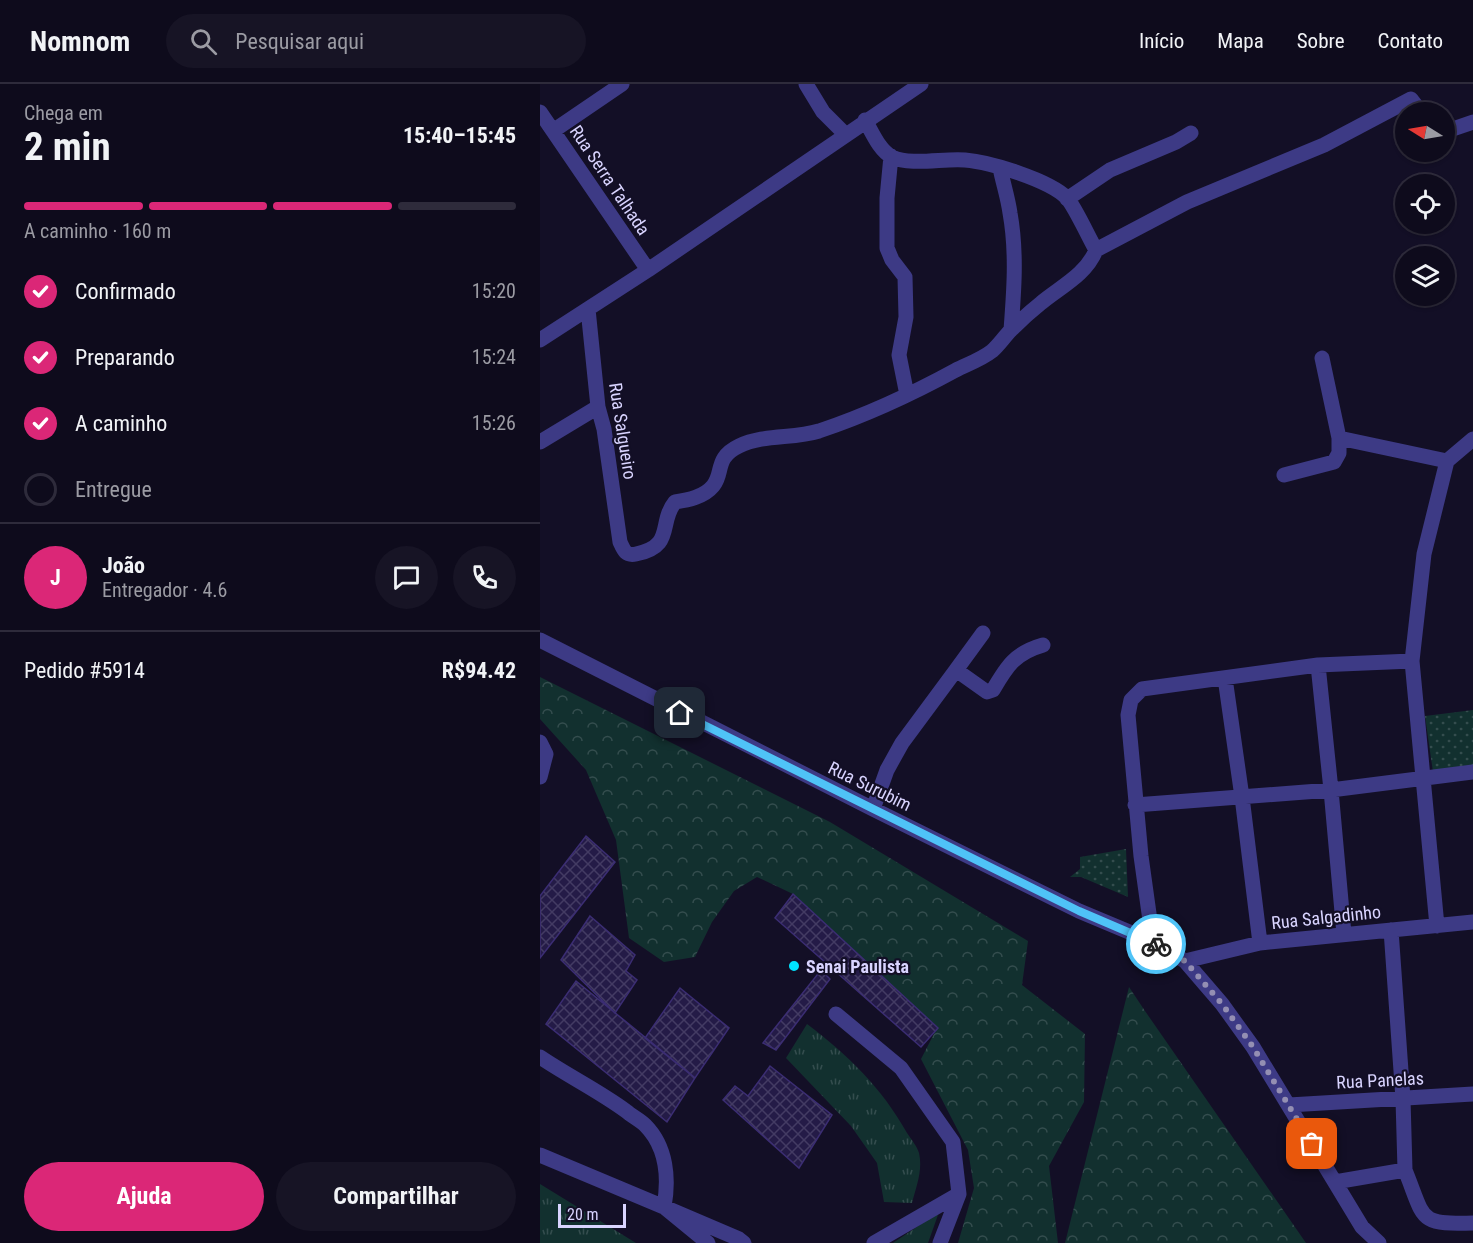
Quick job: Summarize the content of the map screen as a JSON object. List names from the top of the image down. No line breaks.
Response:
{"streets":{"street":["Rua Serra Talhada","Rua Salgueiro","Rua Surubim","Rua Salgadinho","Rua Panelas"]},"crossings":[["Rua Surubim","Rua Salgadinho"]],"places":["Senai Paulista"],"scale_bar":"20 m","north":"left","page":{"header":"Nomnom","search":"Pesquisar aqui","nav":["Início","Mapa","Sobre","Contato"],"heading":["2 min","Chega em","15:40–15:45"],"panel":["João","Entregador · 4.6","Pedido #5914","R$94.42"],"bar":"A caminho · 160 m","list":[["Confirmado","15:20"],["Preparando","15:24"],["A caminho","15:26"],"Entregue"],"round":"J","buttons":["Ajuda","Compartilhar"],"scale":"20 m"}}
